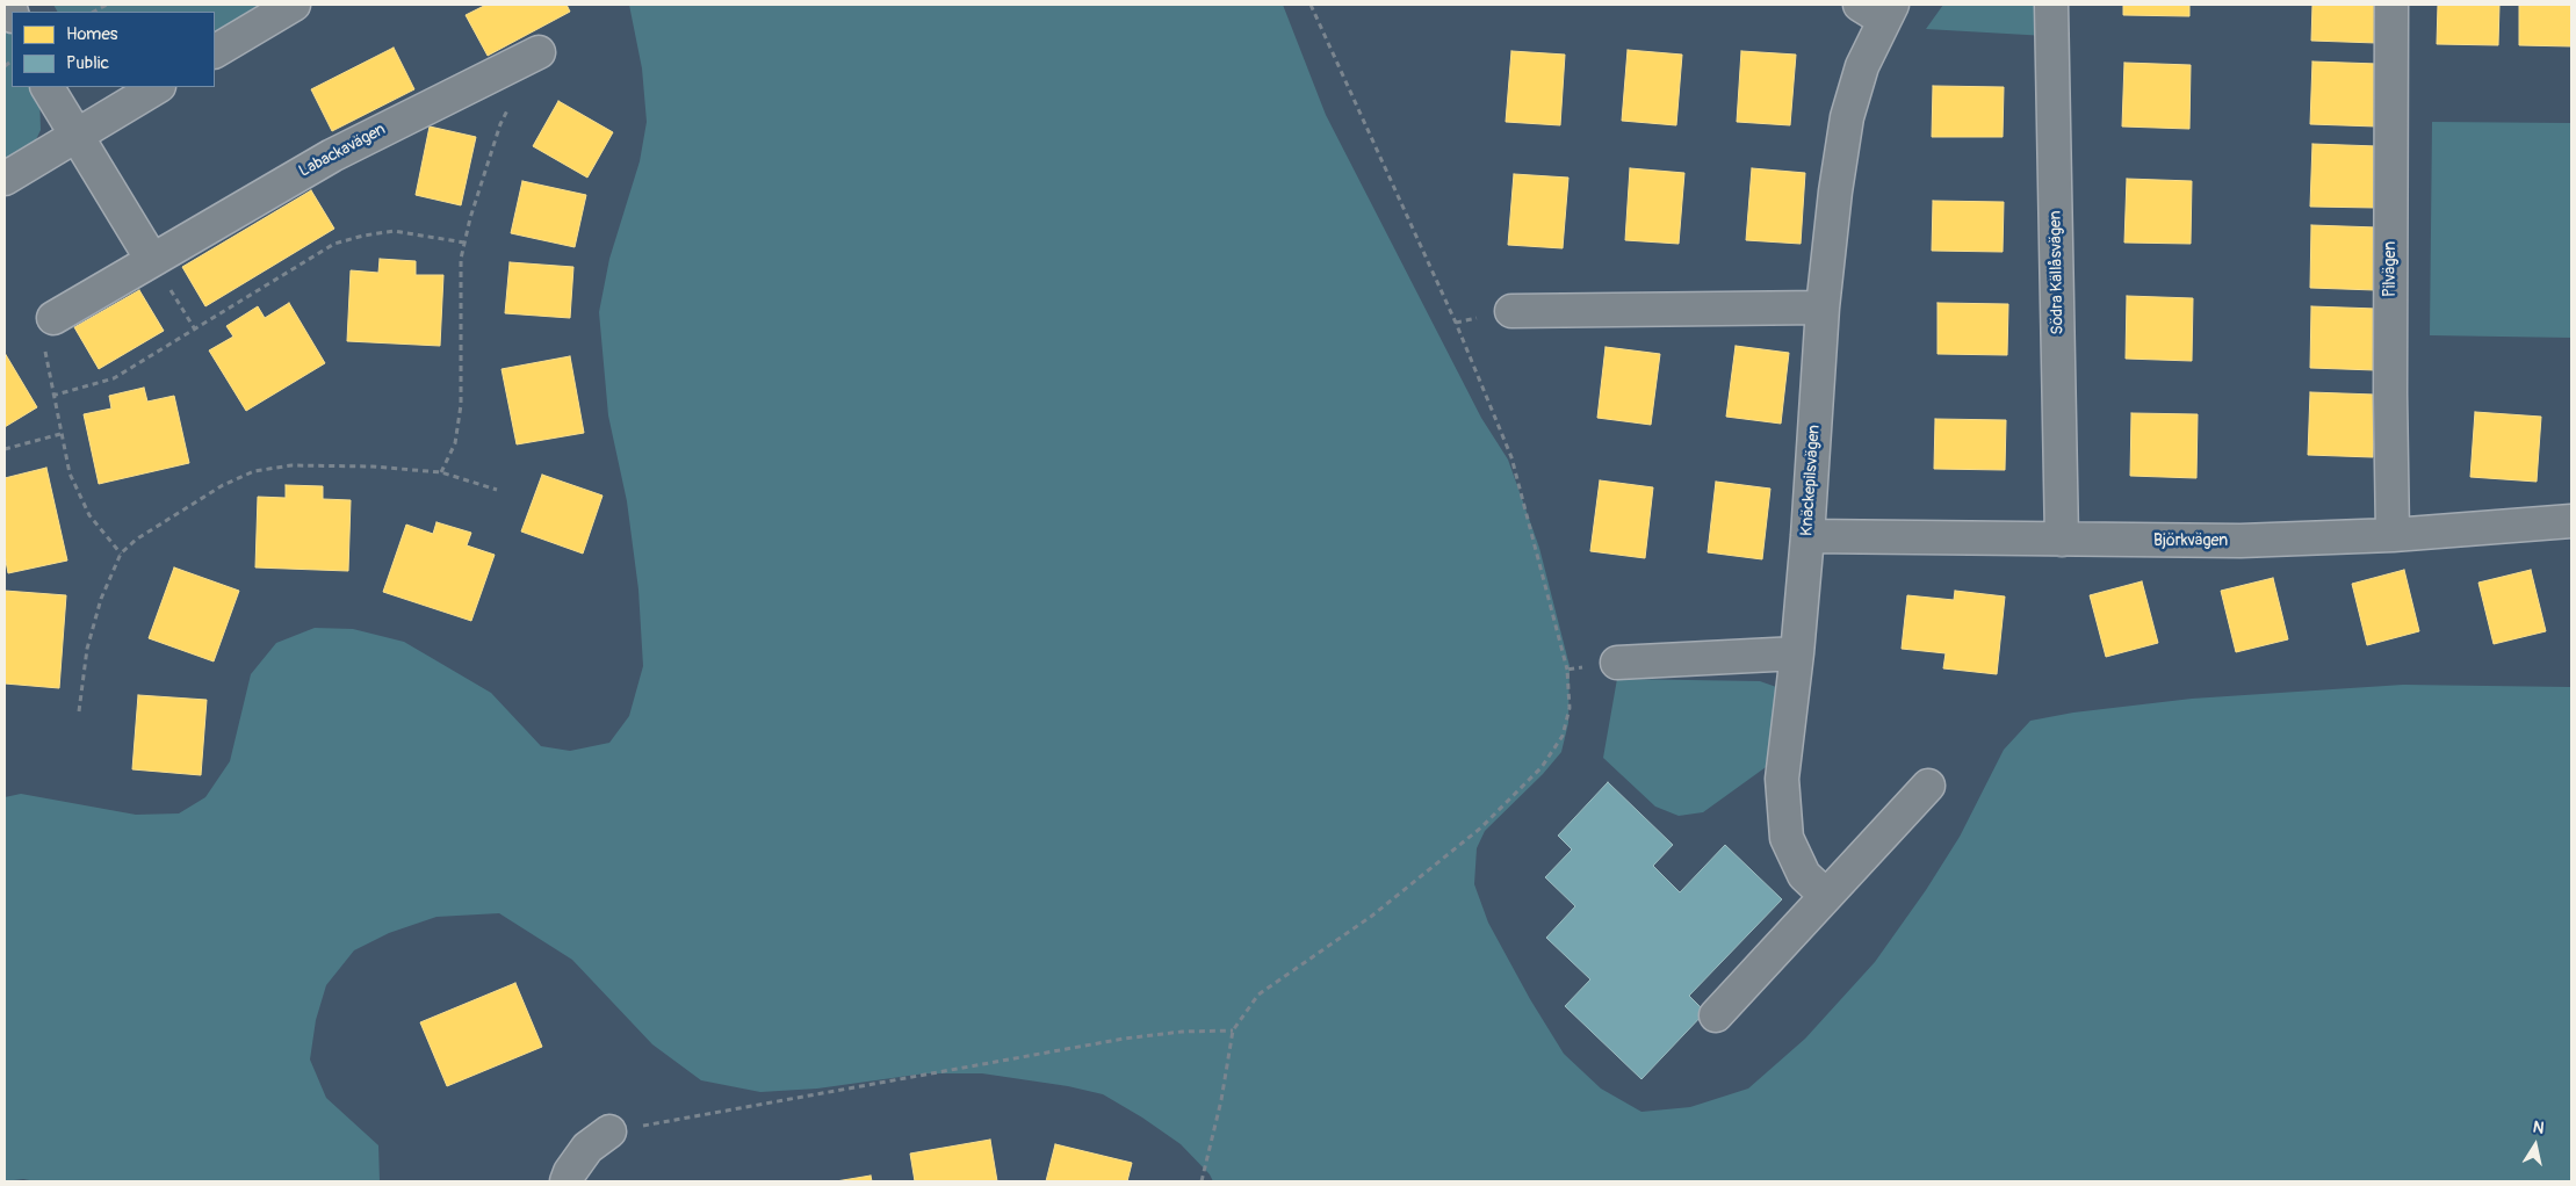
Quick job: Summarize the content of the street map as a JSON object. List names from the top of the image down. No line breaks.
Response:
{"streets":{"street":["Labackavägen","Pilvägen","Södra Källåsvägen","Knäckepilsvägen","Björkvägen"]},"crossings":[["Pilvägen","Björkvägen"],["Södra Källåsvägen","Björkvägen"],["Knäckepilsvägen","Björkvägen"]],"legend":["Homes","Public"],"north":"top"}
